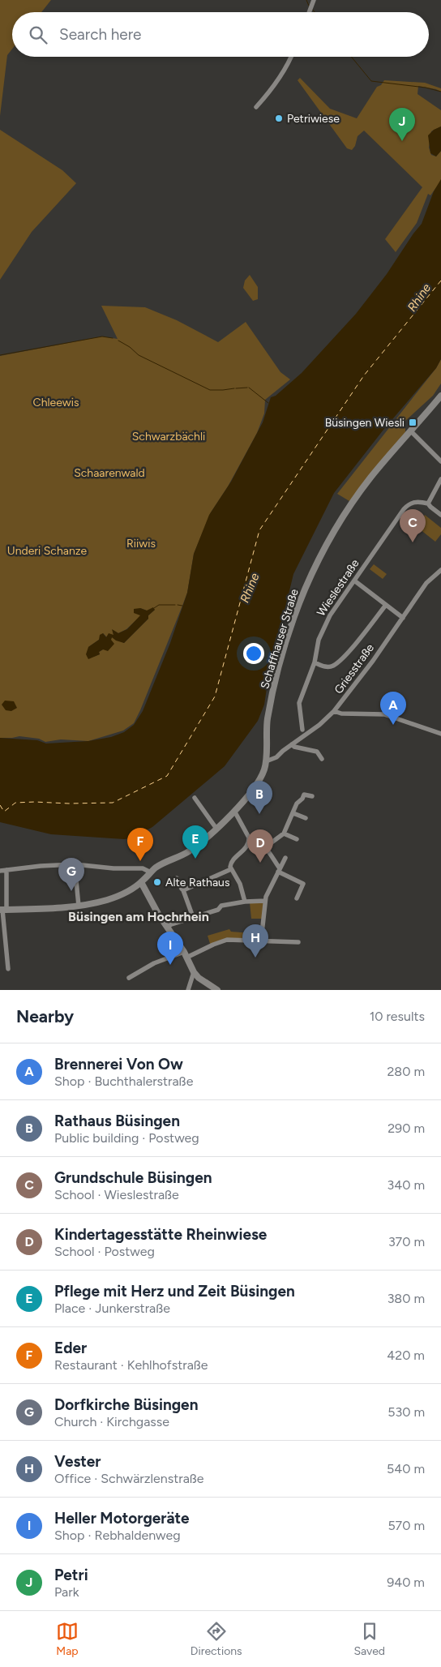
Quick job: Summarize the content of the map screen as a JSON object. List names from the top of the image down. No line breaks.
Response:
{"streets":{"main road":["Schaffhauser Straße"],"street":["Wieslestraße","Griesstraße"]},"crossings":[["Schaffhauser Straße","Griesstraße"]],"districts":["Büsingen am Hochrhein"],"water":["Rhine"],"parks":["Chleewis","Schwarzbächli","Schaarenwald","Riiwis","Underi Schanze"],"places":{"other":["Petriwiese","Alte Rathaus"],"transit":["Büsingen Wiesli"]},"page":{"search":"Search here","pins":["J","C","A","B","E","F","D","G","H","I"],"heading":["Nearby","10 results"],"list":[{"mark":"A","name":"Brennerei Von Ow","note":"Shop · Buchthalerstraße","value":"280 m"},{"mark":"B","name":"Rathaus Büsingen","note":"Public building · Postweg","value":"290 m"},{"mark":"C","name":"Grundschule Büsingen","note":"School · Wieslestraße","value":"340 m"},{"mark":"D","name":"Kindertagesstätte Rheinwiese","note":"School · Postweg","value":"370 m"},{"mark":"E","name":"Pflege mit Herz und Zeit Büsingen","note":"Place · Junkerstraße","value":"380 m"},{"mark":"F","name":"Eder","note":"Restaurant · Kehlhofstraße","value":"420 m"},{"mark":"G","name":"Dorfkirche Büsingen","note":"Church · Kirchgasse","value":"530 m"},{"mark":"H","name":"Vester","note":"Office · Schwärzlenstraße","value":"540 m"},{"mark":"I","name":"Heller Motorgeräte","note":"Shop · Rebhaldenweg","value":"570 m"},{"mark":"J","name":"Petri","note":"Park","value":"940 m"}],"nav":["Map","Directions","Saved"]}}
